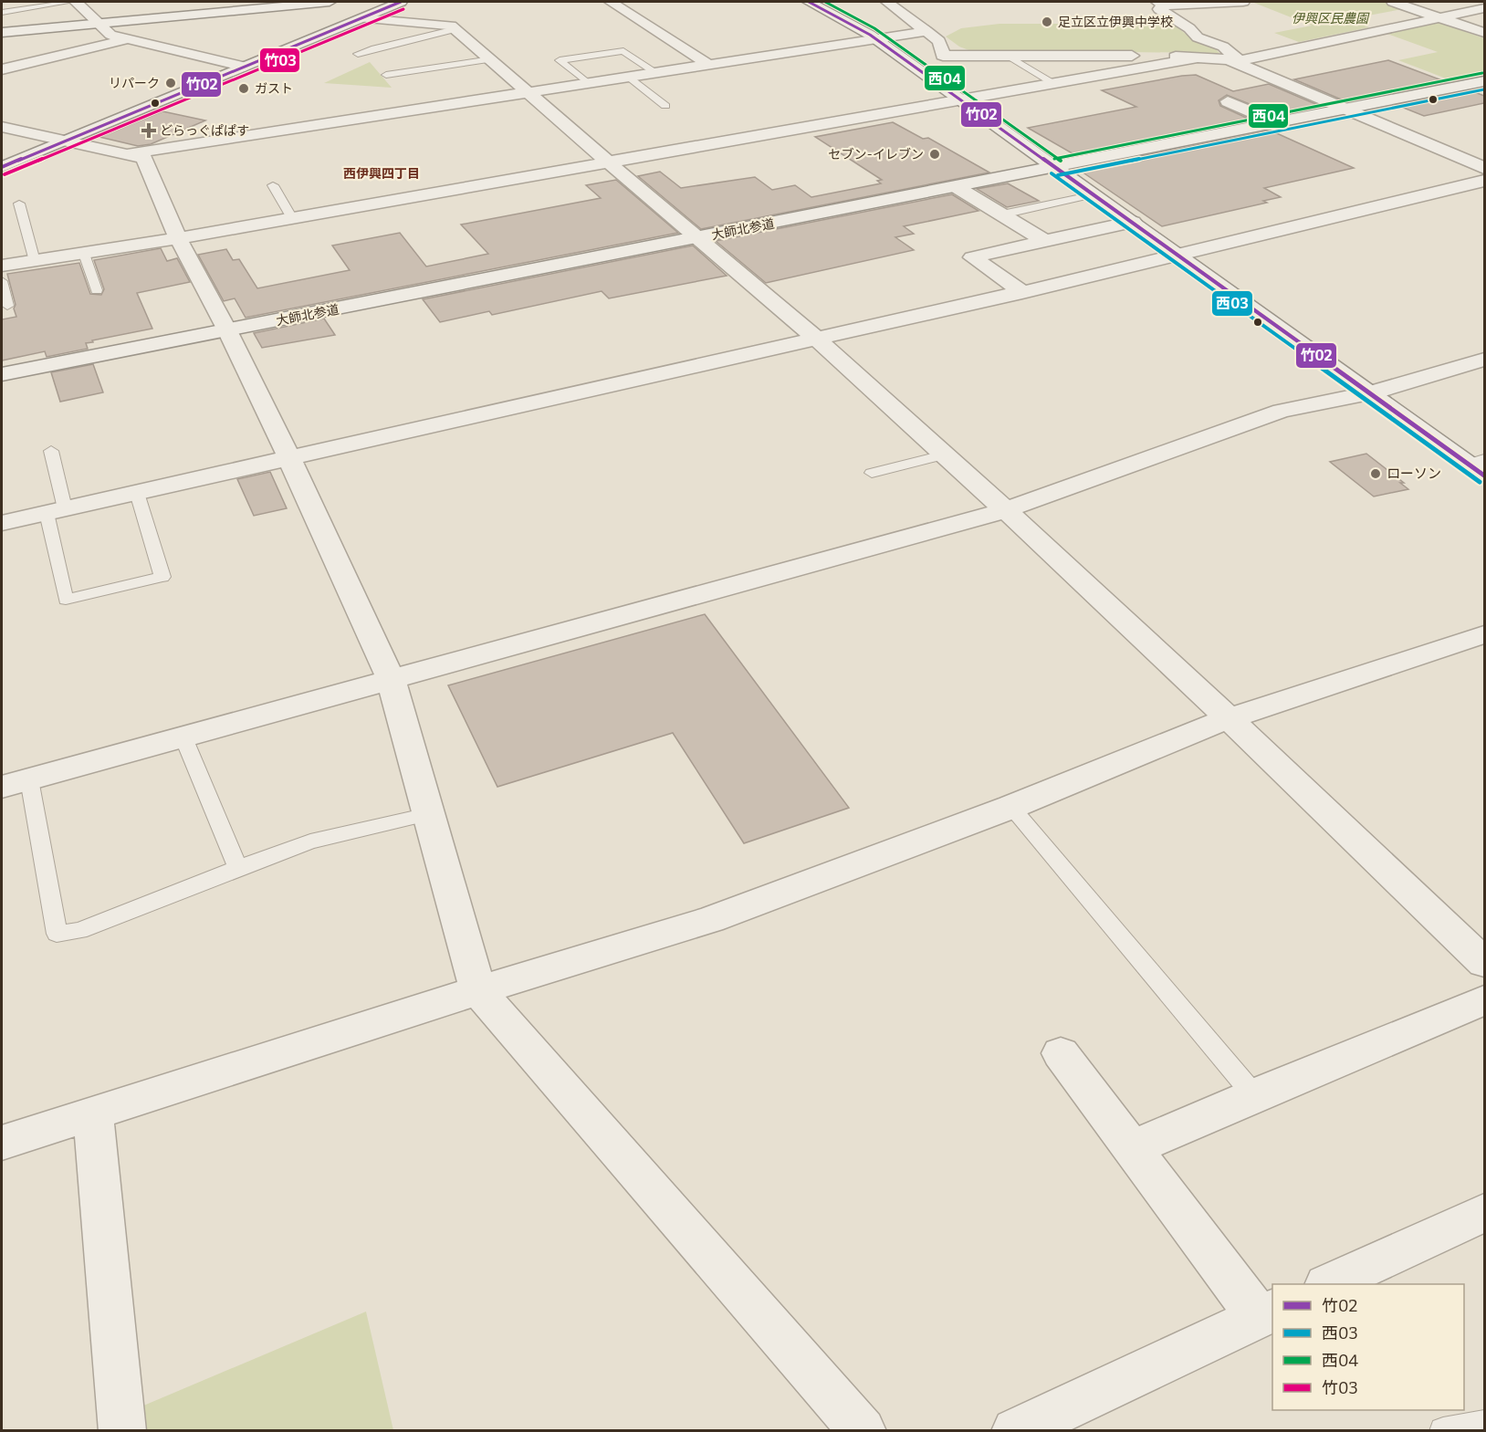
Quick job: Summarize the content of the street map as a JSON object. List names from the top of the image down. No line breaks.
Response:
{"streets":{"street":["大師北参道"]},"districts":["西伊興四丁目"],"parks":["伊興区民農園"],"places":{"other":["足立区立伊興中学校","リパーク","ガスト","セブン-イレブン","ローソン"],"health":["どらっぐぱぱす"]},"lines":["transit line 竹02","transit line 西04","transit line 竹03","transit line 西03"],"legend":["竹02","西03","西04","竹03"]}
